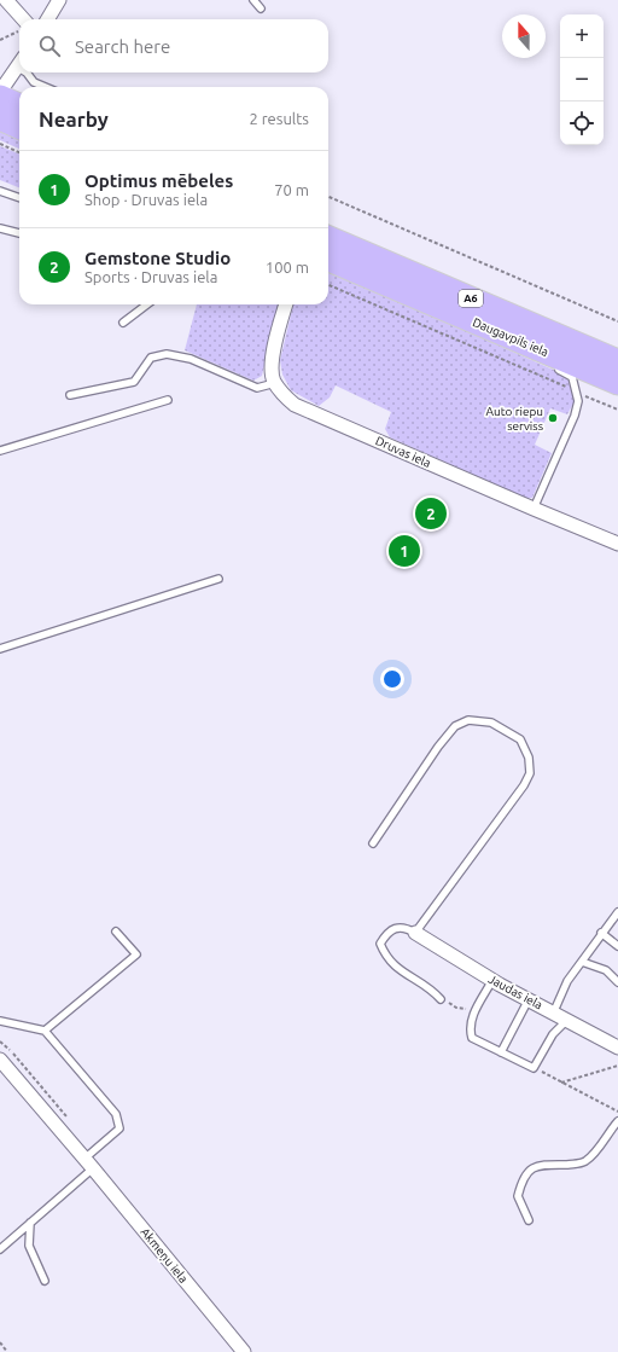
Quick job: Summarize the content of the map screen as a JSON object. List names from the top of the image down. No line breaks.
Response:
{"streets":{"highway":["A6","Daugavpils iela"],"street":["Druvas iela","Jaudas iela","Akmeņu iela"]},"places":["Auto riepu serviss"],"north":"top","page":{"map_buttons":["+","−"],"search":"Search here","heading":["Nearby","2 results"],"list":[{"mark":"1","name":"Optimus mēbeles","note":"Shop · Druvas iela","value":"70 m"},{"mark":"2","name":"Gemstone Studio","note":"Sports · Druvas iela","value":"100 m"}],"pins":["2","1"]}}
